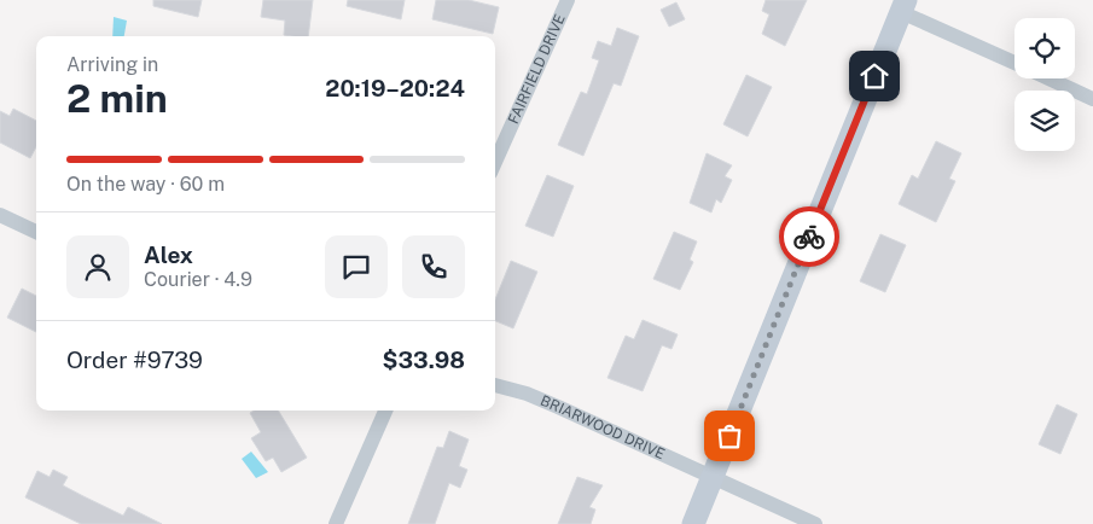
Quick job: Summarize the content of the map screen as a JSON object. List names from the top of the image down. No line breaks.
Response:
{"streets":{"street":["FAIRFIELD DRIVE","BRIARWOOD DRIVE"]},"page":{"heading":["2 min","Arriving in","20:19–20:24"],"panel":["Alex","Courier · 4.9","Order #9739","$33.98"],"bar":"On the way · 60 m"}}
